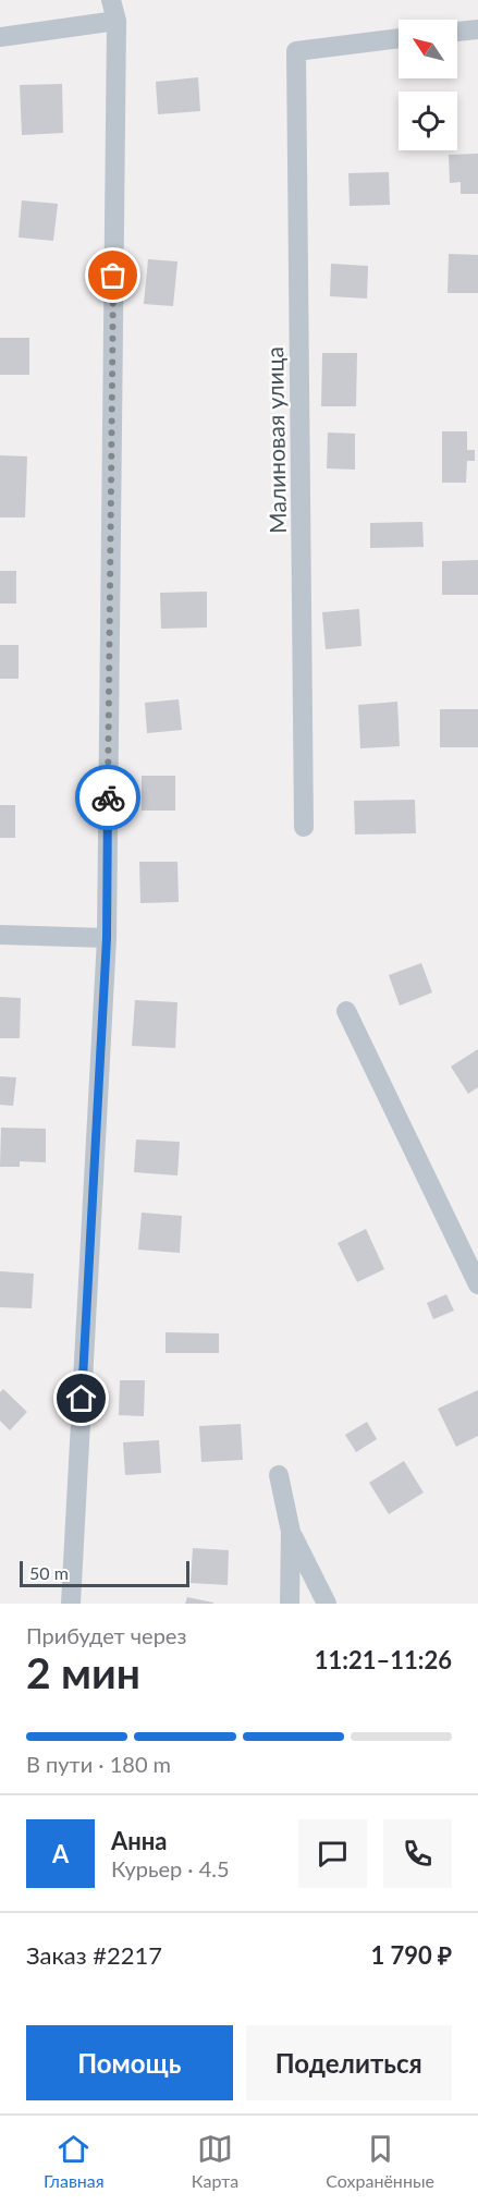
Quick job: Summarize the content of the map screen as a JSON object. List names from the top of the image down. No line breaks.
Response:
{"streets":{"street":["Малиновая улица"]},"scale_bar":"50 m","north":"top left","page":{"scale":"50 m","heading":["2 мин","Прибудет через","11:21–11:26"],"panel":["Анна","Курьер · 4.5","Заказ #2217","1 790 ₽"],"bar":"В пути · 180 m","round":"А","buttons":["Помощь","Поделиться"],"tabs":["Главная","Карта","Сохранённые"]}}
